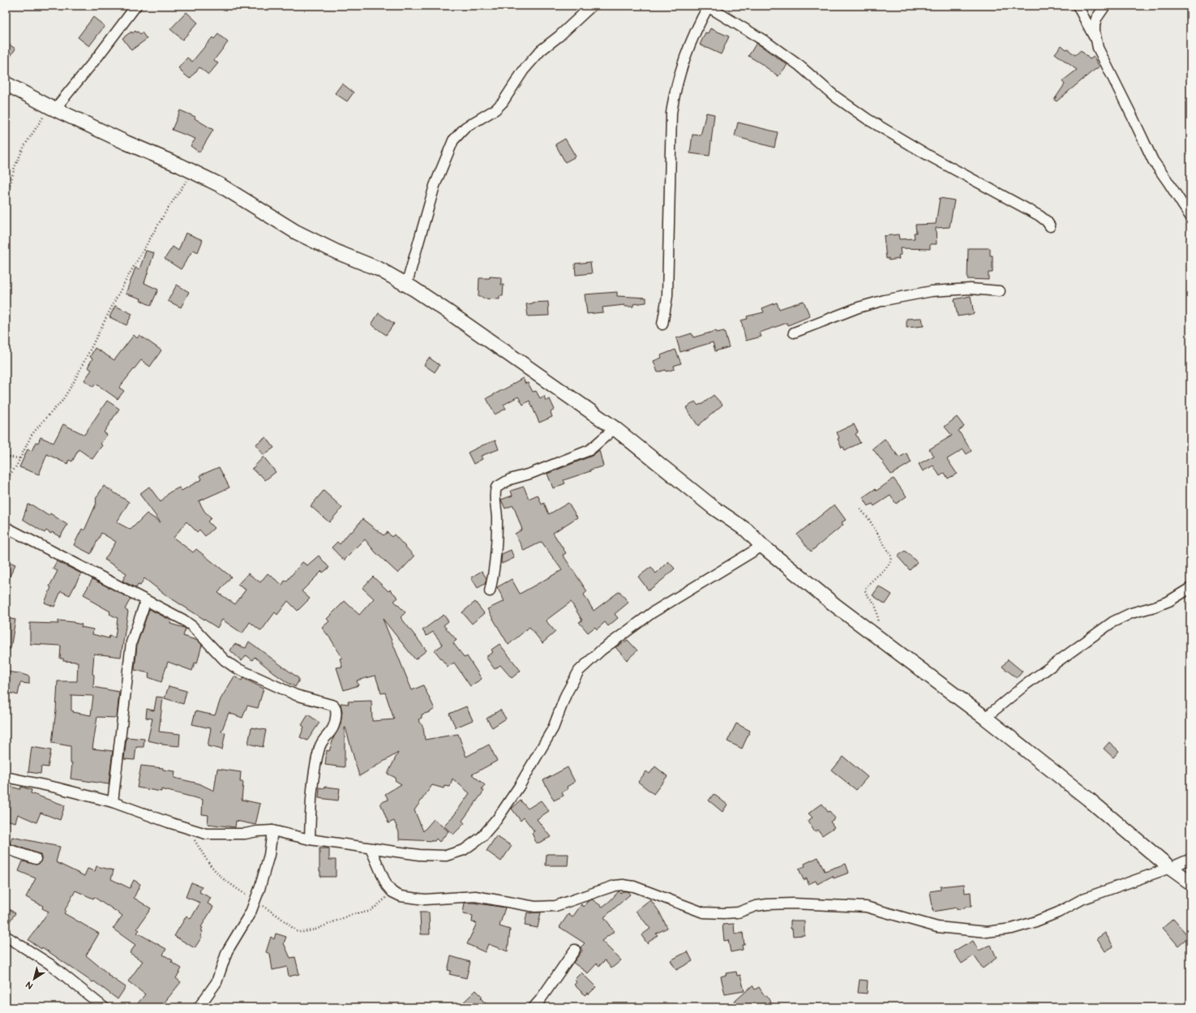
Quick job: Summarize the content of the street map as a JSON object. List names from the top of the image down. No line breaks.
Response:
{"north":"bottom left"}
